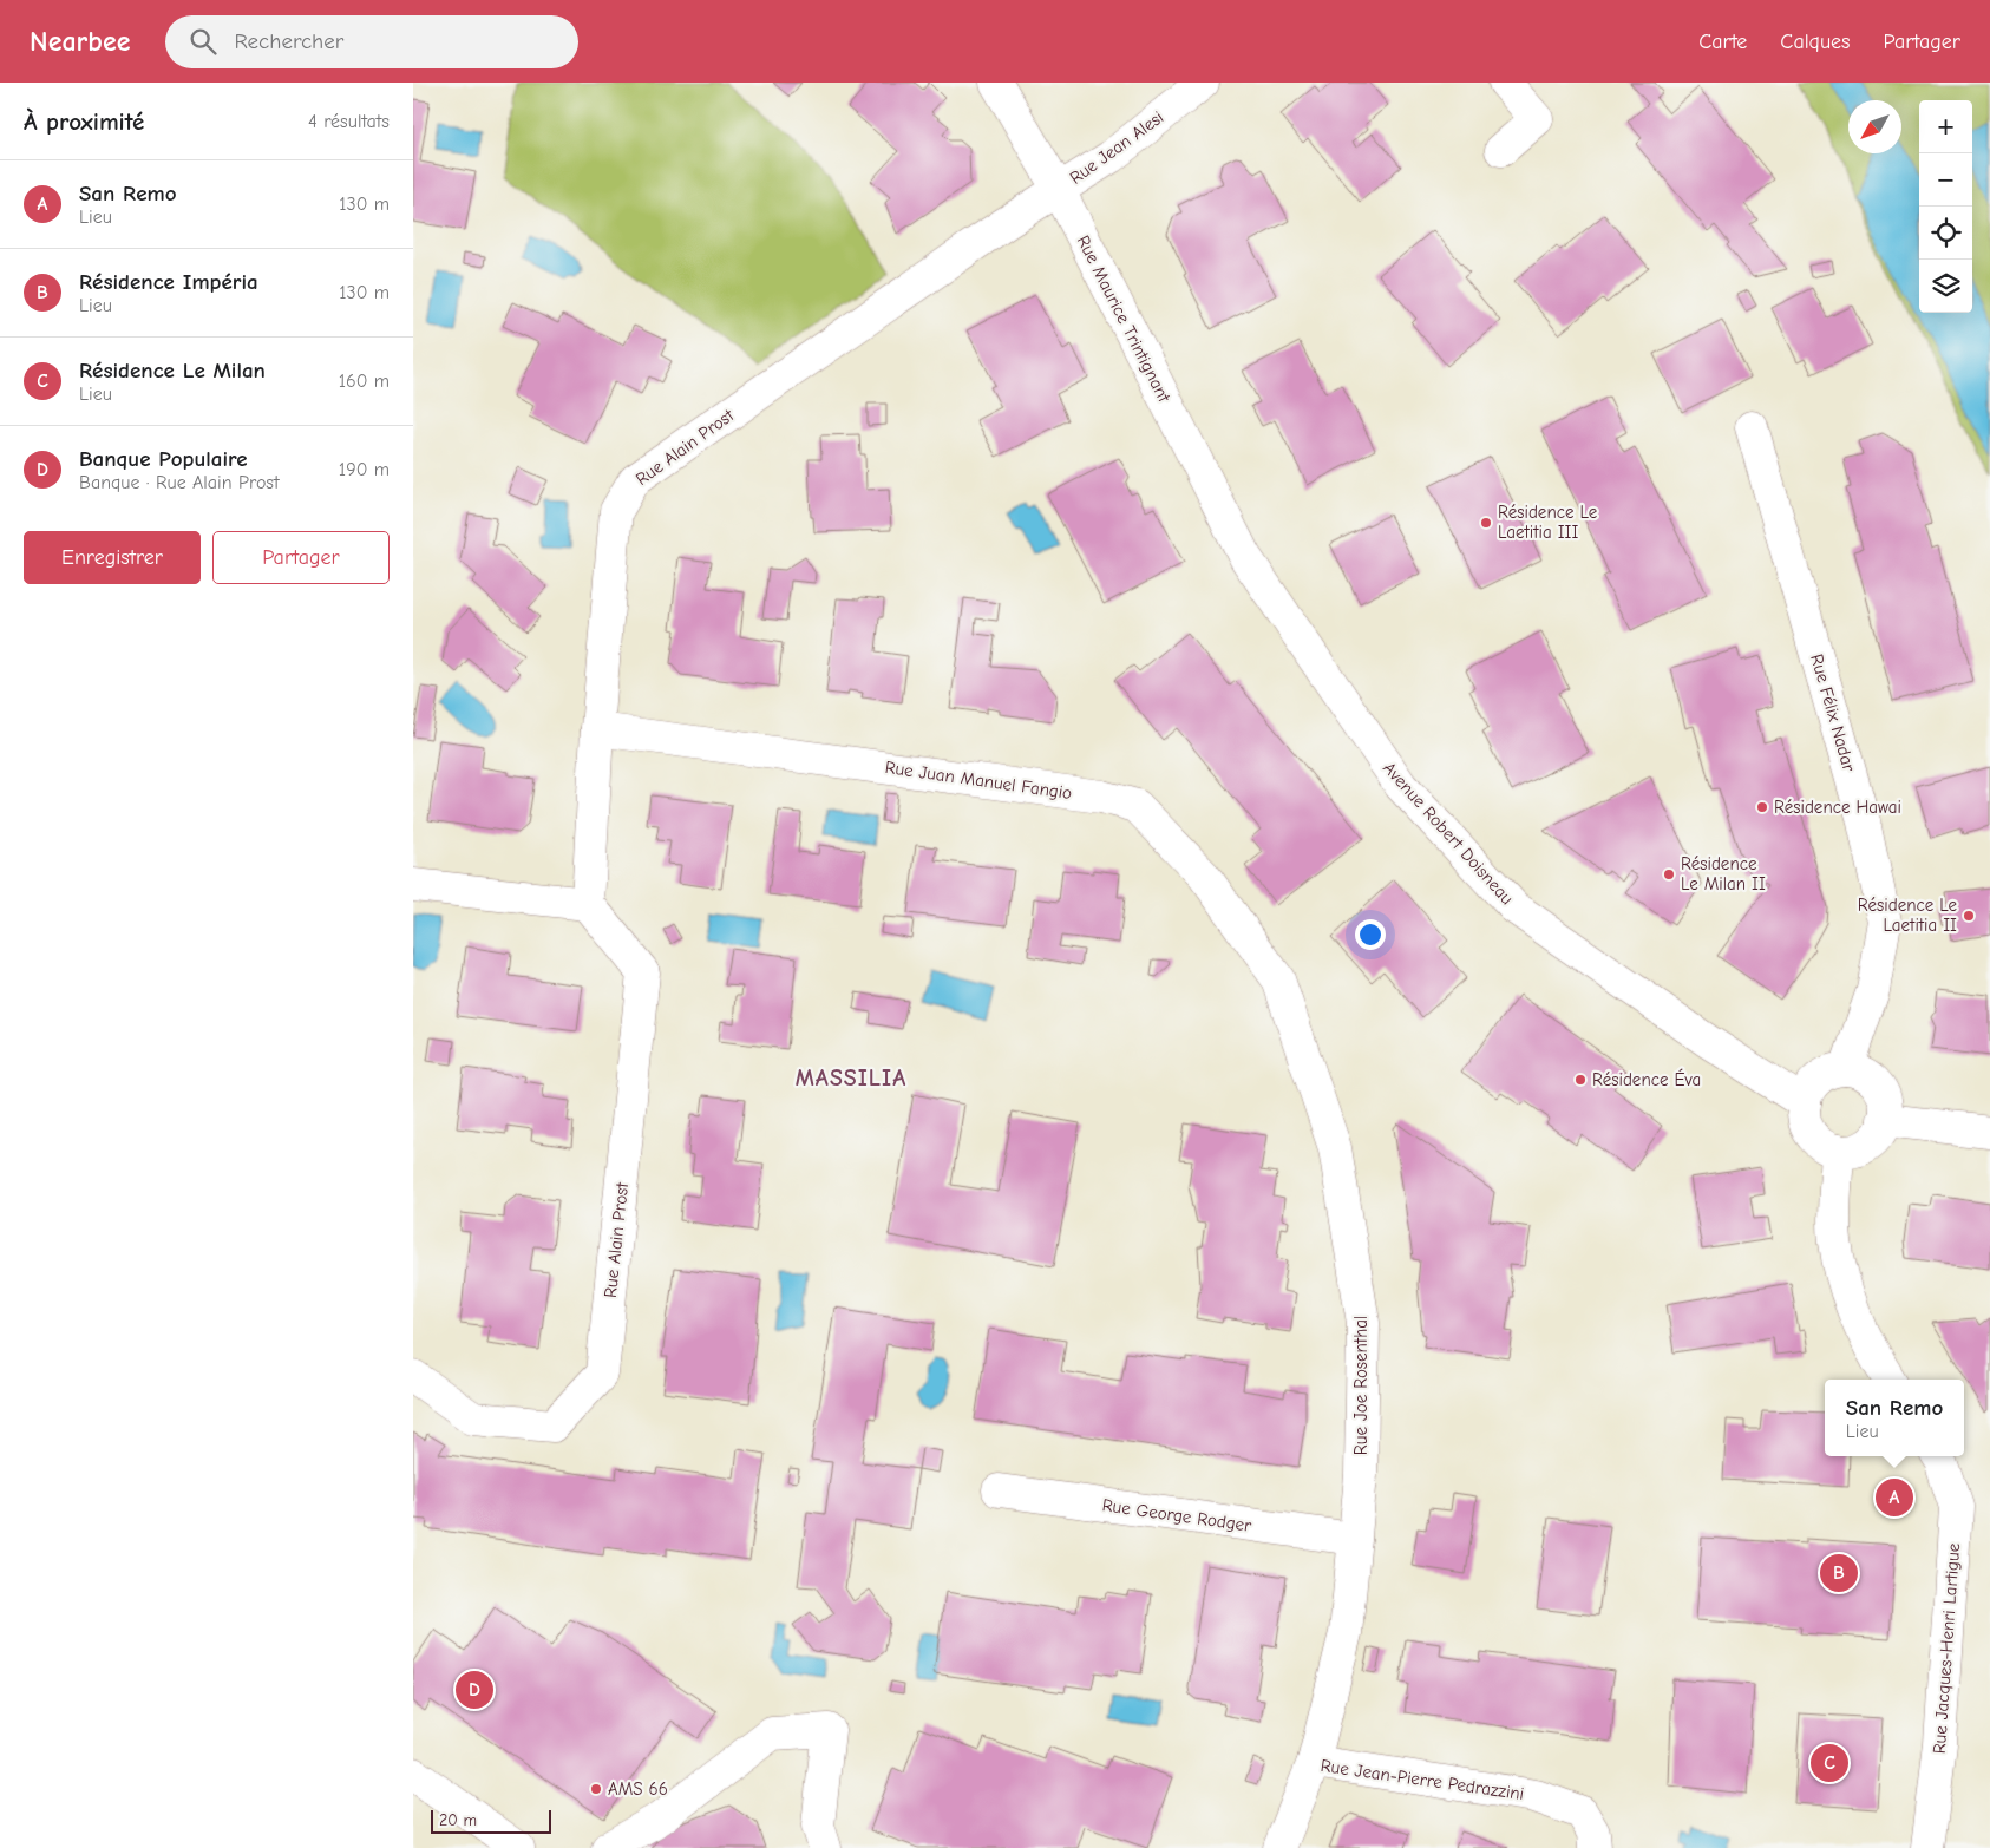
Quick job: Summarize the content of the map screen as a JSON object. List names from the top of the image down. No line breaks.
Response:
{"streets":{"street":["Rue Jean Alesi","Rue Maurice Trintignant","Rue Alain Prost","Rue Félix Nadar","Rue Juan Manuel Fangio","Avenue Robert Doisneau","Rue Joe Rosenthal","Rue George Rodger","Rue Jacques-Henri Lartigue","Rue Jean-Pierre Pedrazzini"]},"crossings":[["Rue Jean Alesi","Rue Maurice Trintignant"],["Rue Jean Alesi","Rue Alain Prost"],["Rue Maurice Trintignant","Rue Alain Prost"],["Rue Maurice Trintignant","Avenue Robert Doisneau"],["Rue Alain Prost","Rue Juan Manuel Fangio"],["Rue Félix Nadar","Avenue Robert Doisneau"],["Rue Juan Manuel Fangio","Rue Joe Rosenthal"],["Rue Joe Rosenthal","Rue George Rodger"],["Rue Joe Rosenthal","Rue Jean-Pierre Pedrazzini"]],"districts":["MASSILIA"],"places":["Résidence Le Laetitia III","Résidence Hawai","Résidence Le Milan II","Résidence Le Laetitia II","Résidence Éva","AMS 66"],"scale_bar":"20 m","north":"bottom left","page":{"header":"Nearbee","search":"Rechercher","nav":["Carte","Calques","Partager"],"heading":["À proximité","4 résultats"],"map_buttons":["+","−"],"list":[{"mark":"A","name":"San Remo","note":"Lieu","value":"130 m"},{"mark":"B","name":"Résidence Impéria","note":"Lieu","value":"130 m"},{"mark":"C","name":"Résidence Le Milan","note":"Lieu","value":"160 m"},{"mark":"D","name":"Banque Populaire","note":"Banque · Rue Alain Prost","value":"190 m"}],"buttons":["Enregistrer","Partager"],"popup":["San Remo","Lieu"],"pins":["A","B","D","C"],"scale":"20 m"}}
